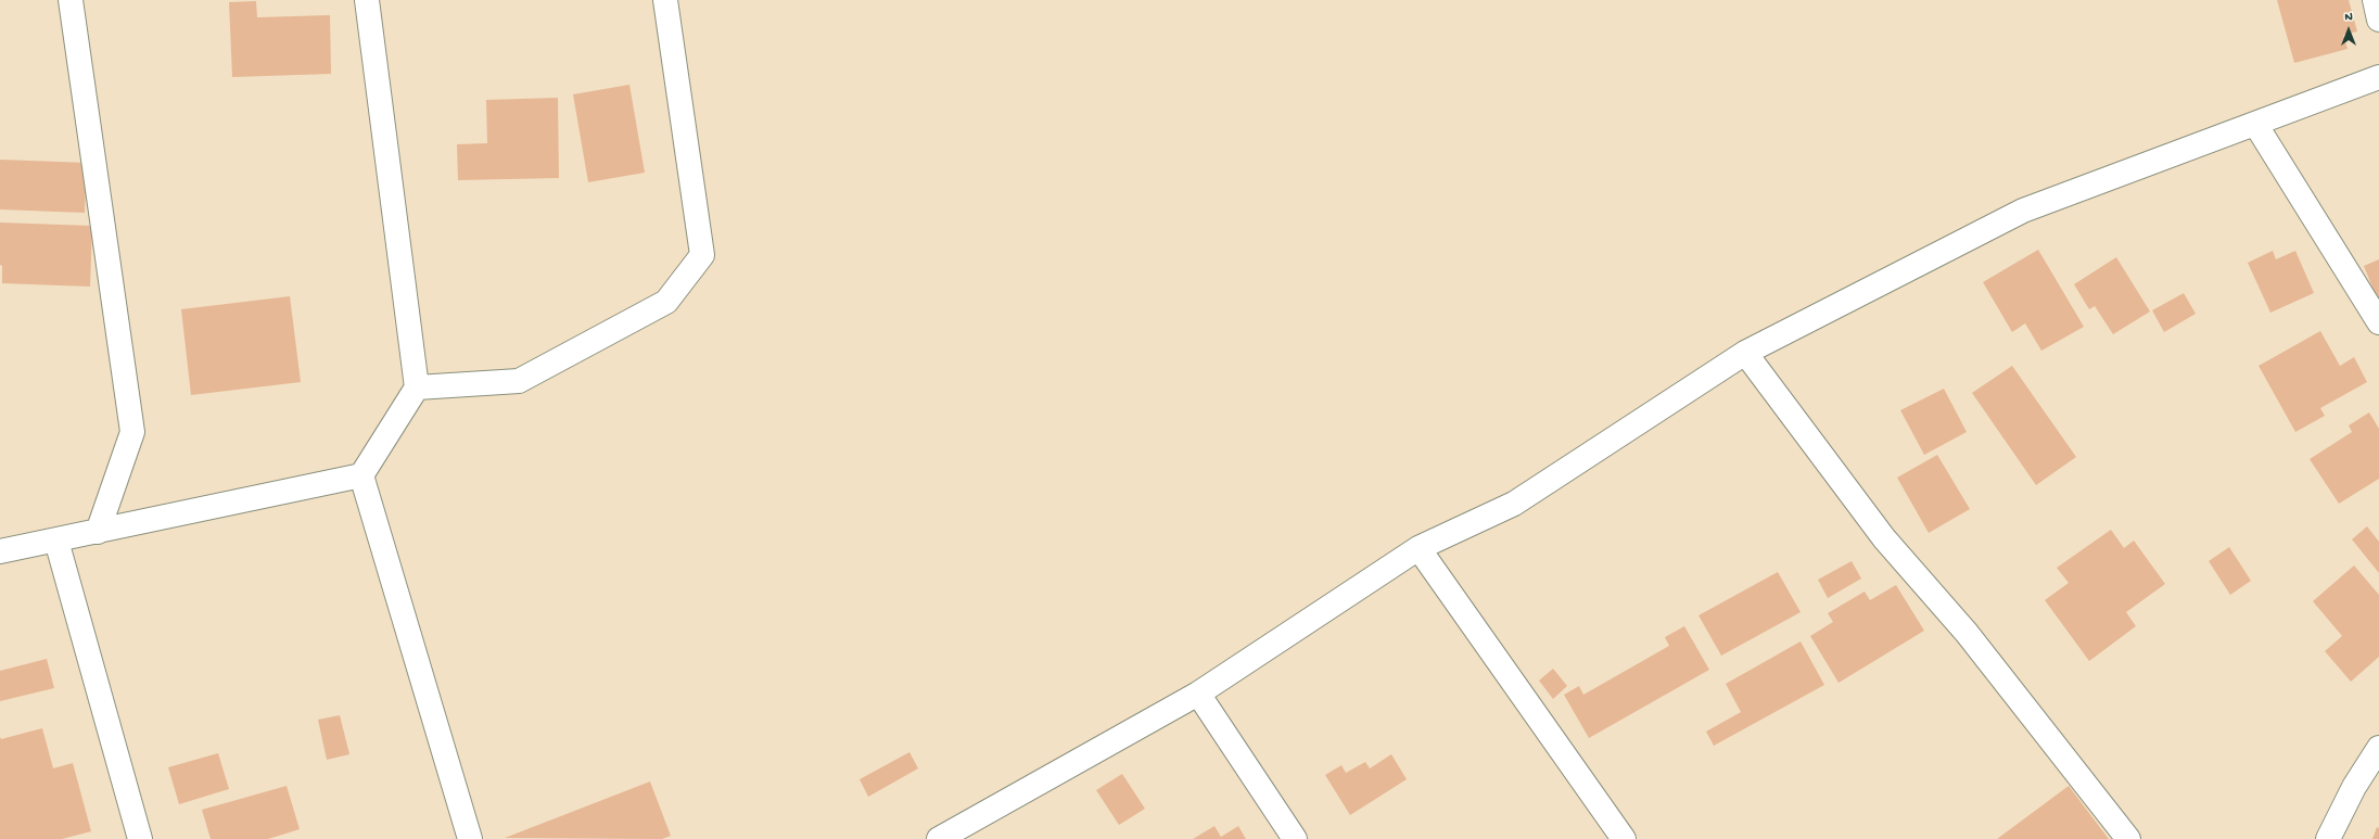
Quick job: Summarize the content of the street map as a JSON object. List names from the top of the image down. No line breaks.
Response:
{"north":"top"}
